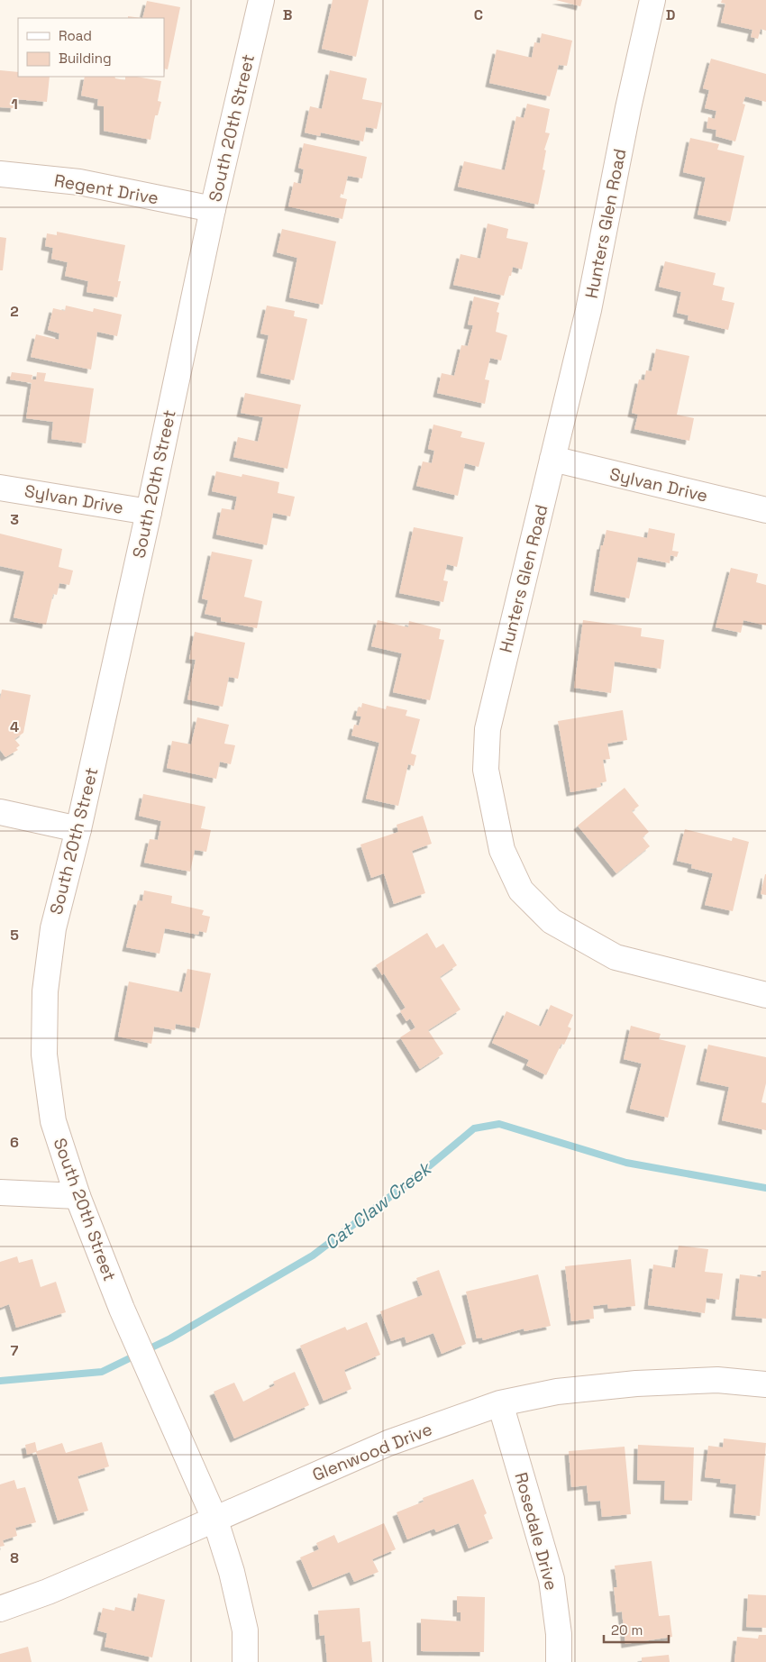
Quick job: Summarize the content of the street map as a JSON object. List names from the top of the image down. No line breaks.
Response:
{"streets":{"street":["South 20th Street","Regent Drive","Hunters Glen Road","Sylvan Drive","Glenwood Drive","Rosedale Drive"]},"crossings":[["South 20th Street","Regent Drive"],["South 20th Street","Sylvan Drive"],["South 20th Street","Glenwood Drive"],["Hunters Glen Road","Sylvan Drive"],["Glenwood Drive","Rosedale Drive"]],"water":["Cat Claw Creek"],"legend":["Road","Building"],"scale_bar":"20 m","grid":{"columns":["B","C","D"],"rows":["1","2","3","4","5","6","7","8"]}}
